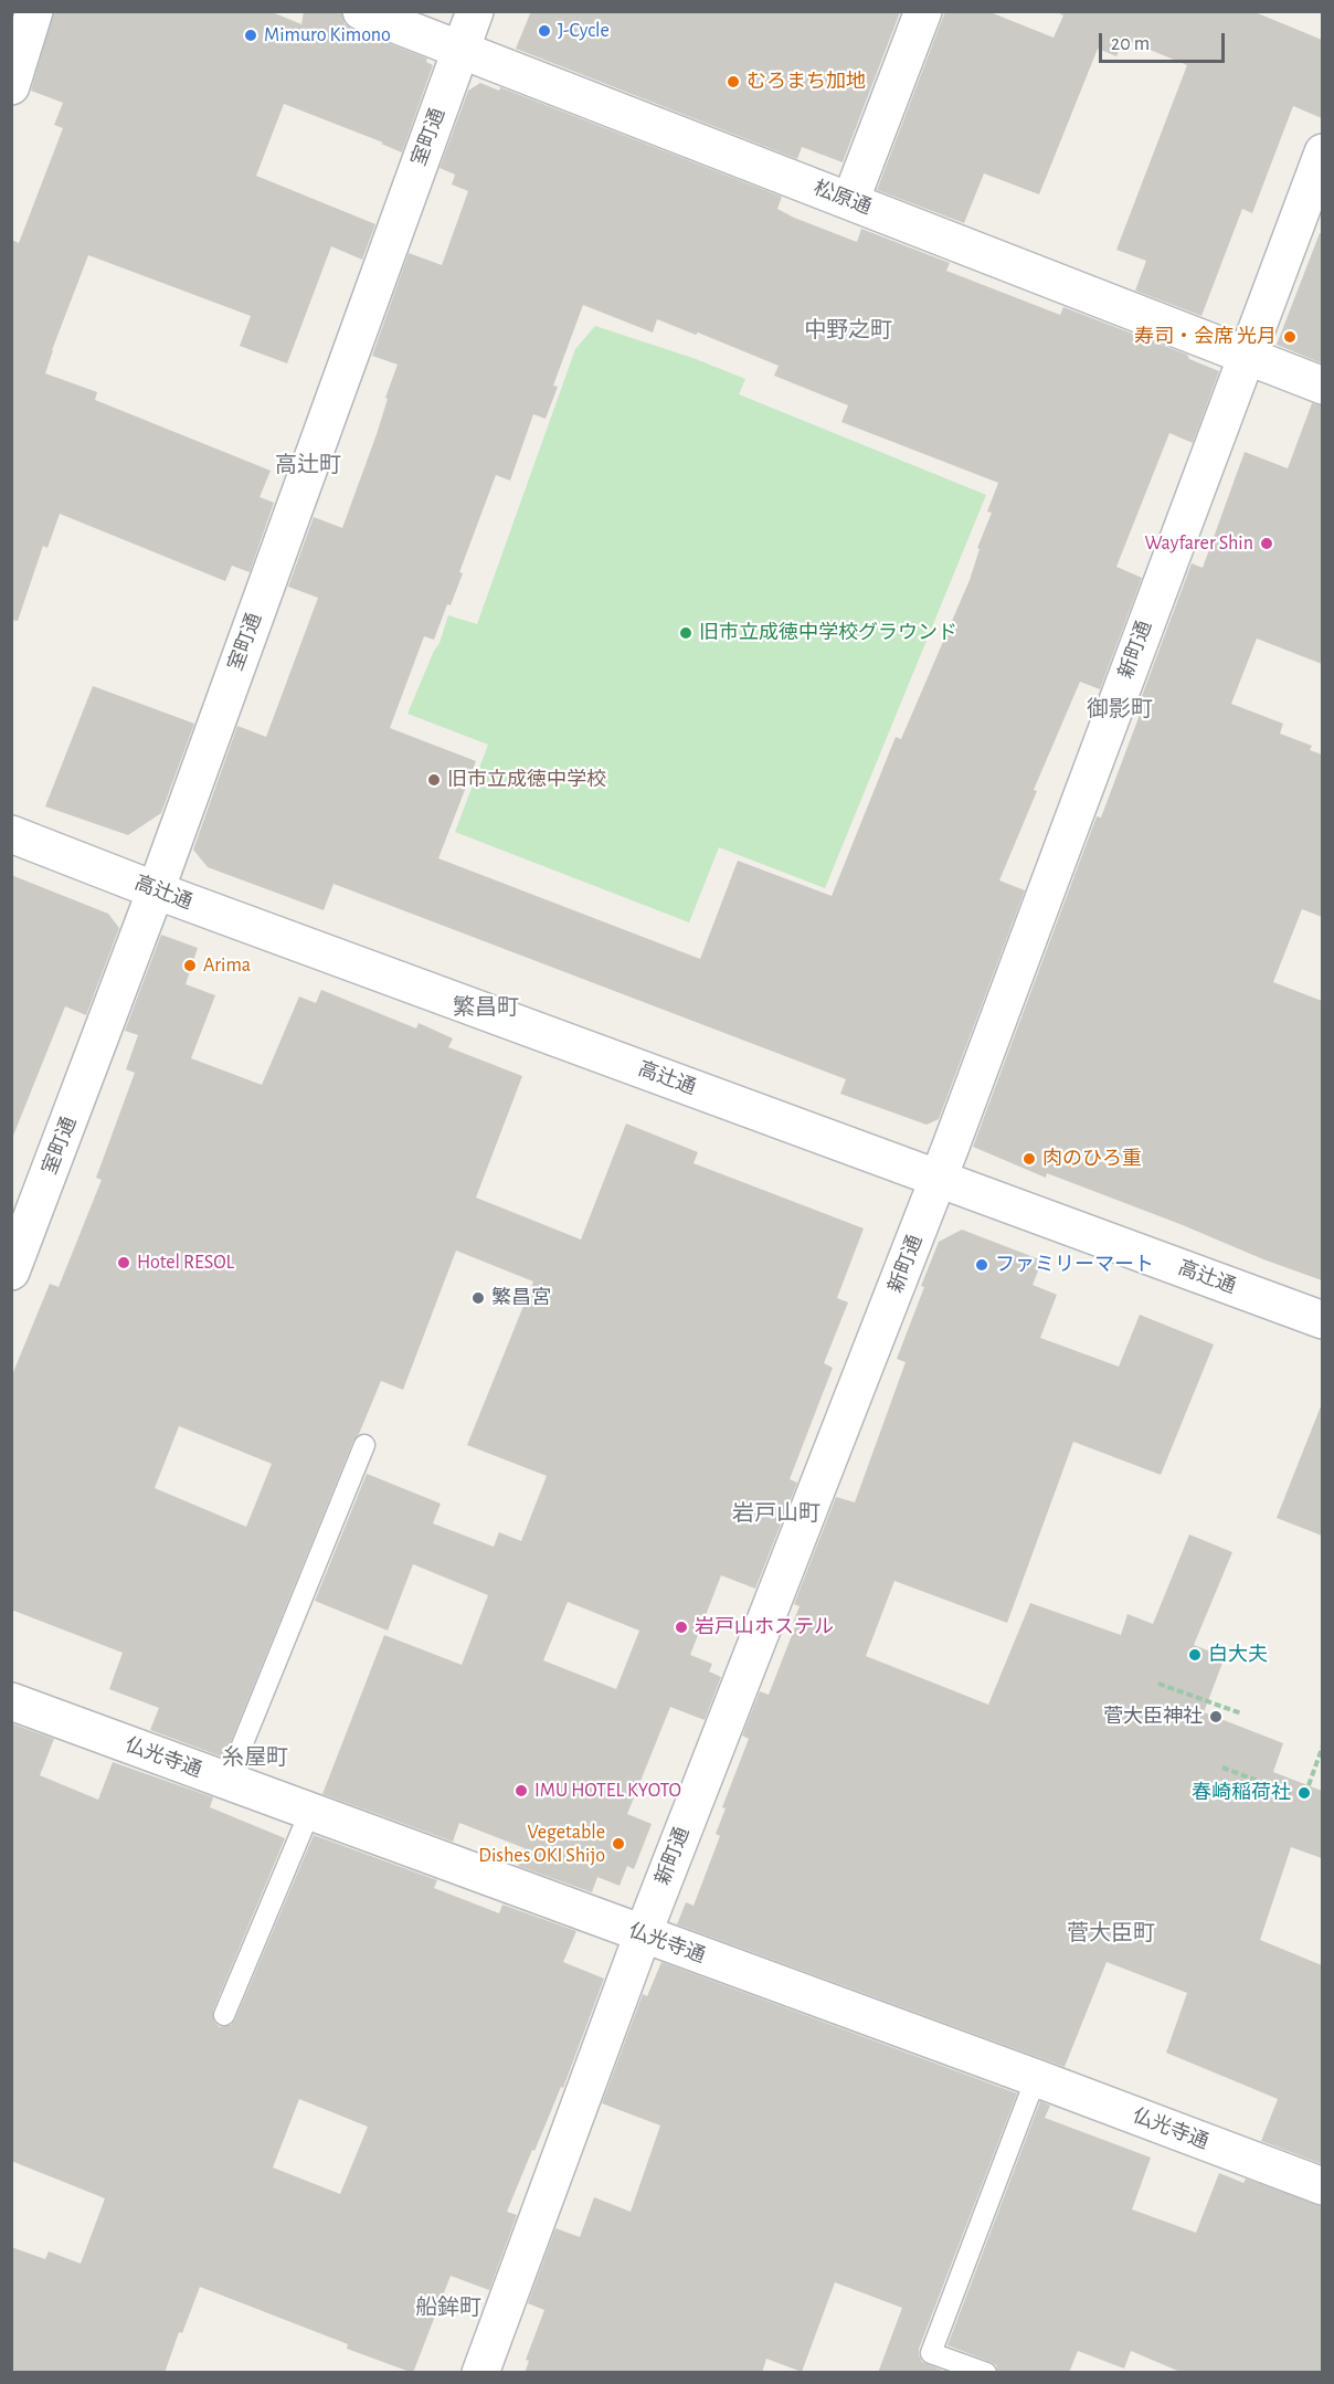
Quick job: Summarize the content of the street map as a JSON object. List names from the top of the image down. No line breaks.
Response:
{"streets":{"street":["室町通","松原通","新町通","高辻通","仏光寺通"]},"crossings":[["室町通","松原通"],["室町通","高辻通"],["松原通","新町通"],["新町通","高辻通"],["新町通","仏光寺通"]],"districts":["中野之町","高辻町","御影町","繁昌町","岩戸山町","糸屋町","菅大臣町","船鉾町"],"places":["J-Cycle","Mimuro Kimono","むろまち加地","寿司・会席 光月","Wayfarer Shin","旧市立成徳中学校グラウンド","旧市立成徳中学校","Arima","肉のひろ重","Hotel RESOL","ファミリーマート","繁昌宮","岩戸山ホステル","白大夫","菅大臣神社","IMU HOTEL KYOTO","春崎稲荷社","Vegetable Dishes OKI Shijo"],"scale_bar":"20 m"}
